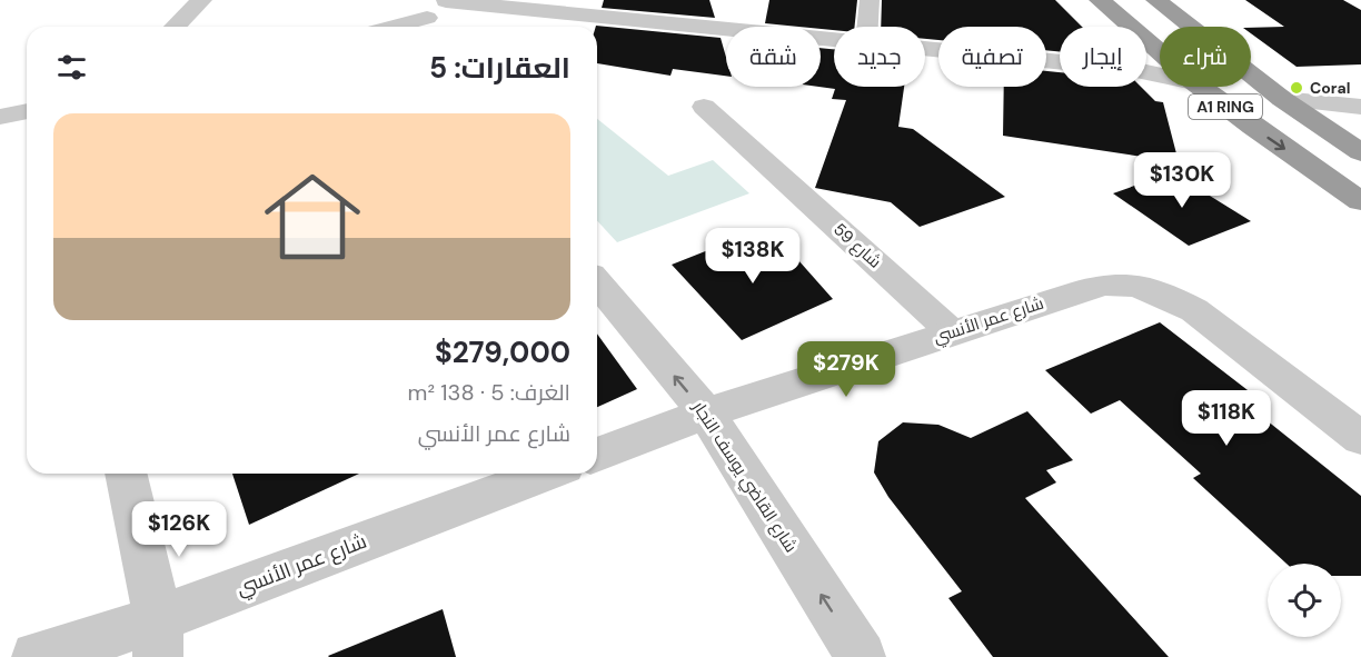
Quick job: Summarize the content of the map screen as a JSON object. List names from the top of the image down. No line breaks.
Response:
{"streets":{"highway":["A1 RING"],"street":["شارع 59","شارع عمر الأنسي","شارع القاضي يوسف النجار"]},"crossings":[["شارع 59","شارع عمر الأنسي"],["شارع عمر الأنسي","شارع القاضي يوسف النجار"]],"one_way":["شارع القاضي يوسف النجار"],"places":["Coral"],"page":{"chip":["شراء","إيجار","تصفية","جديد","شقة"],"heading":"العقارات: 5","list":[{"name":"$279,000","note":"الغرف: 5 · 138 m² · شارع عمر الأنسي"}],"price":["$130K","$138K","$279K","$118K","$126K"]}}
